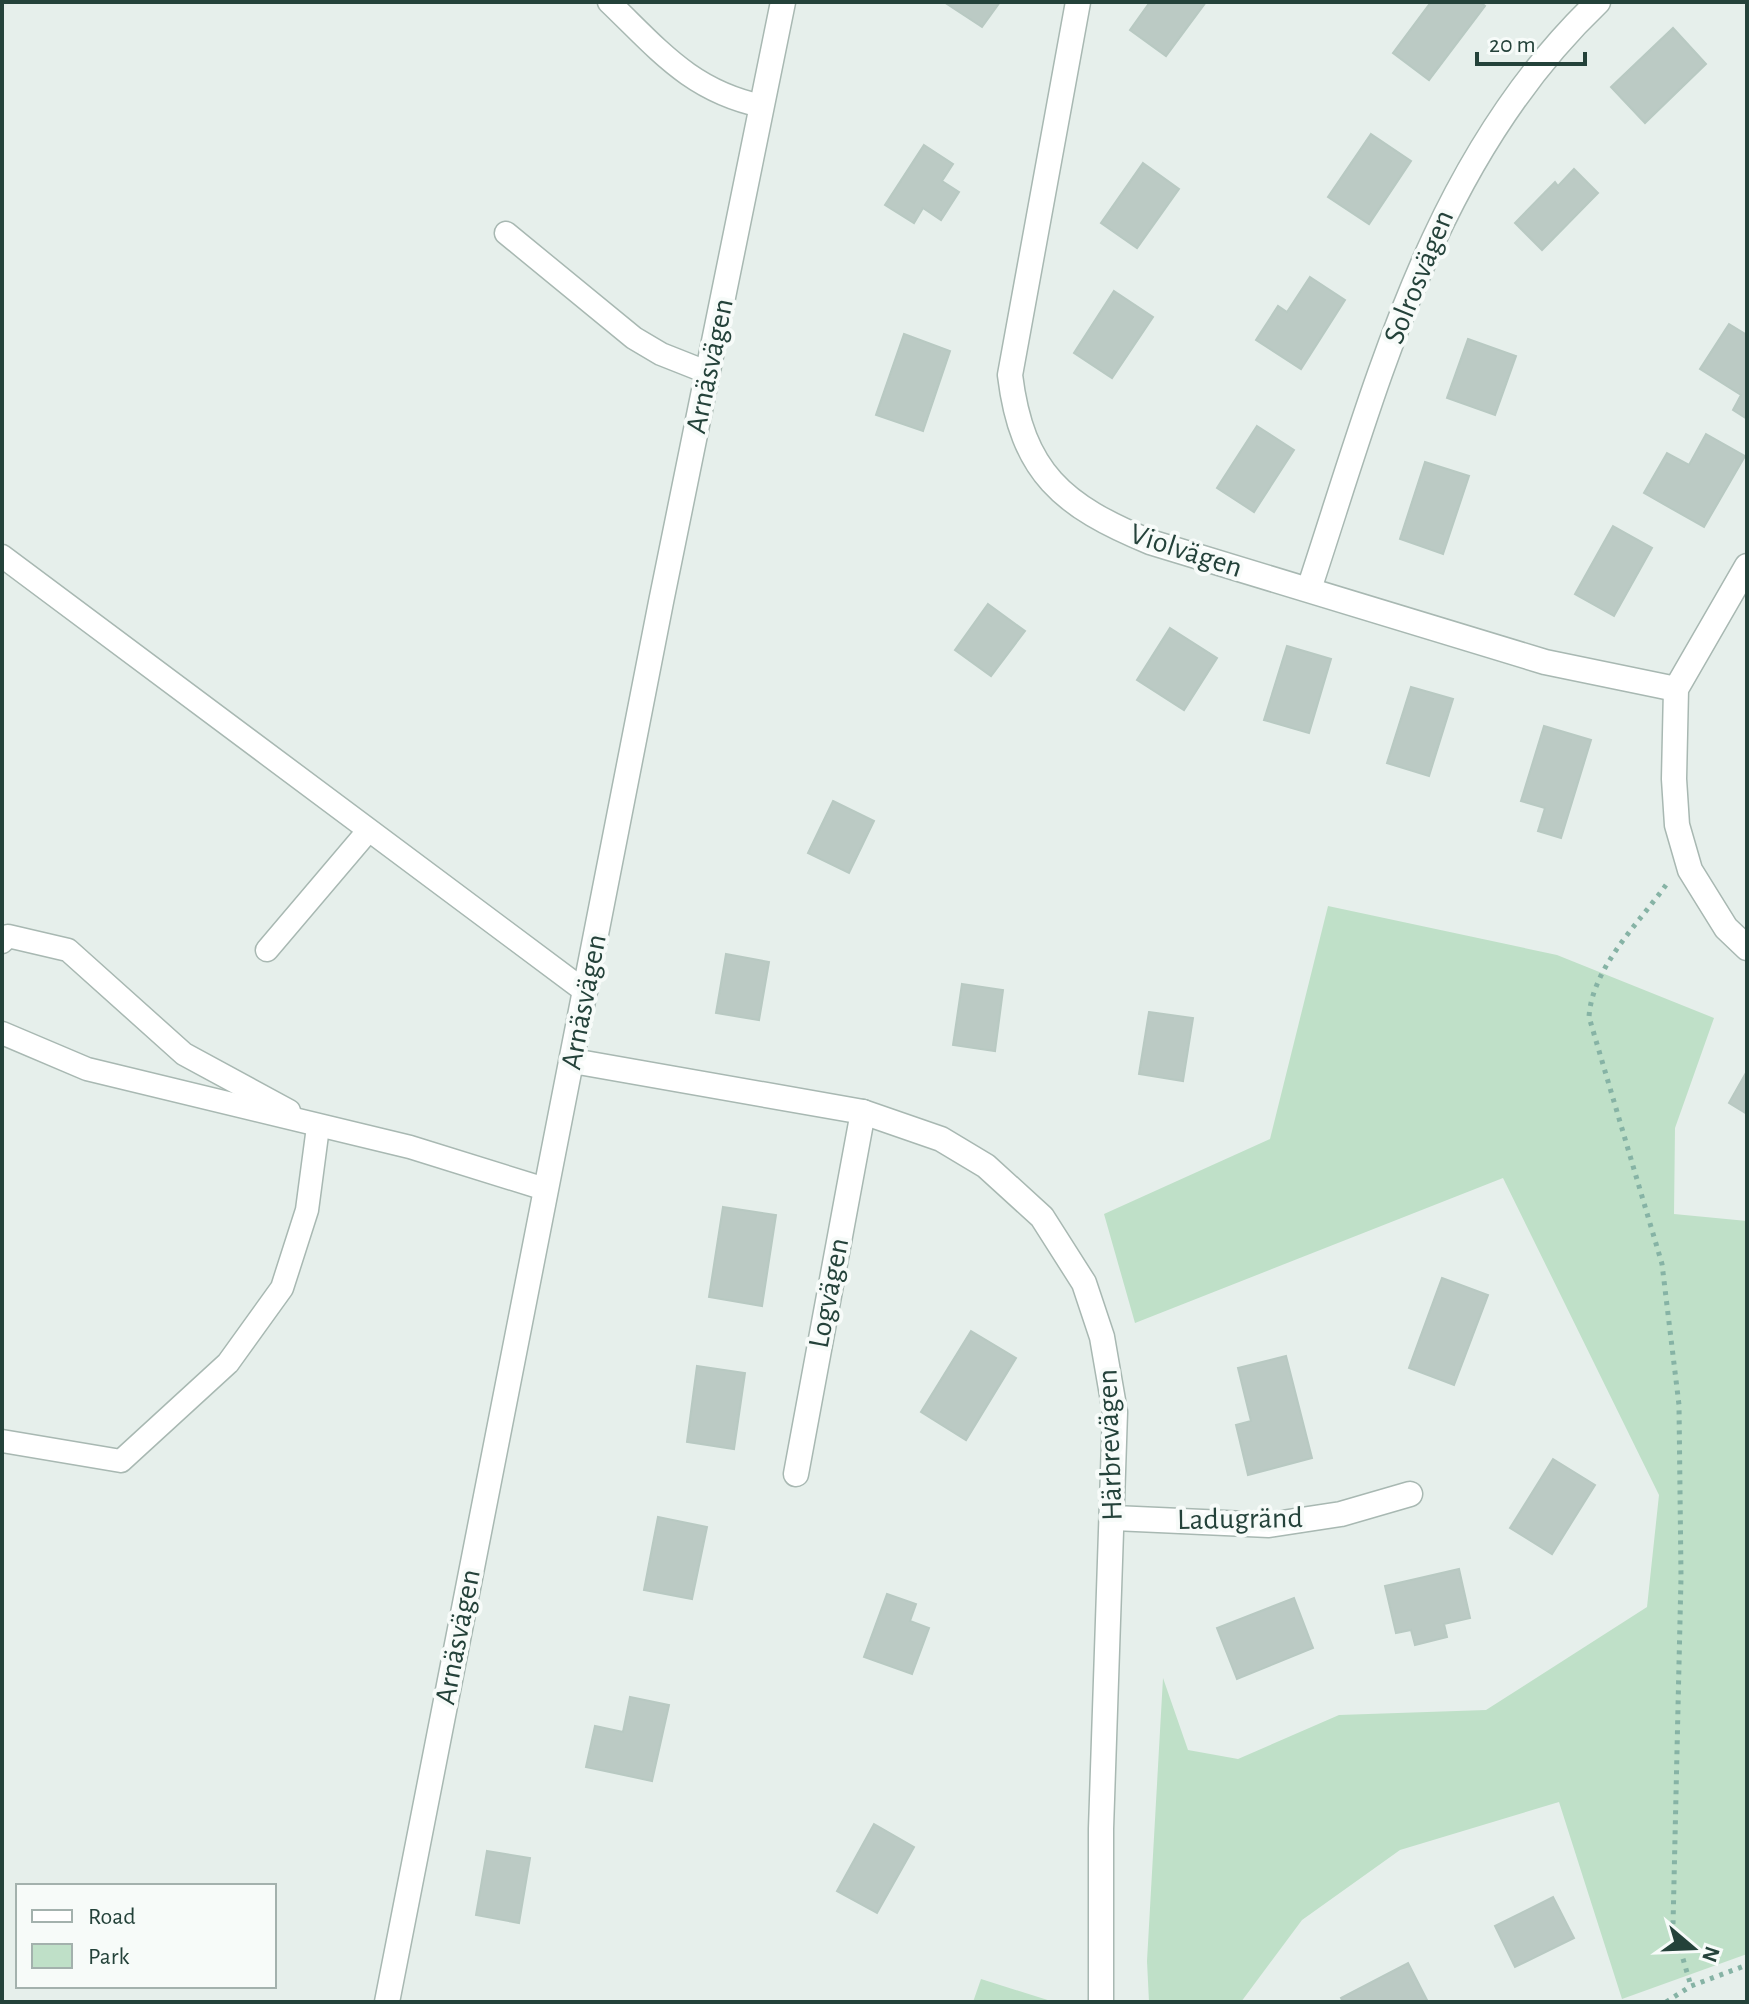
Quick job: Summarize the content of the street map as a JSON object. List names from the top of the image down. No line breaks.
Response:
{"streets":{"street":["Solrosvägen","Arnäsvägen","Violvägen","Logvägen","Härbrevägen","Ladugränd"]},"crossings":[["Solrosvägen","Violvägen"],["Arnäsvägen","Härbrevägen"],["Logvägen","Härbrevägen"],["Härbrevägen","Ladugränd"]],"legend":["Road","Park"],"scale_bar":"20 m","north":"right"}
